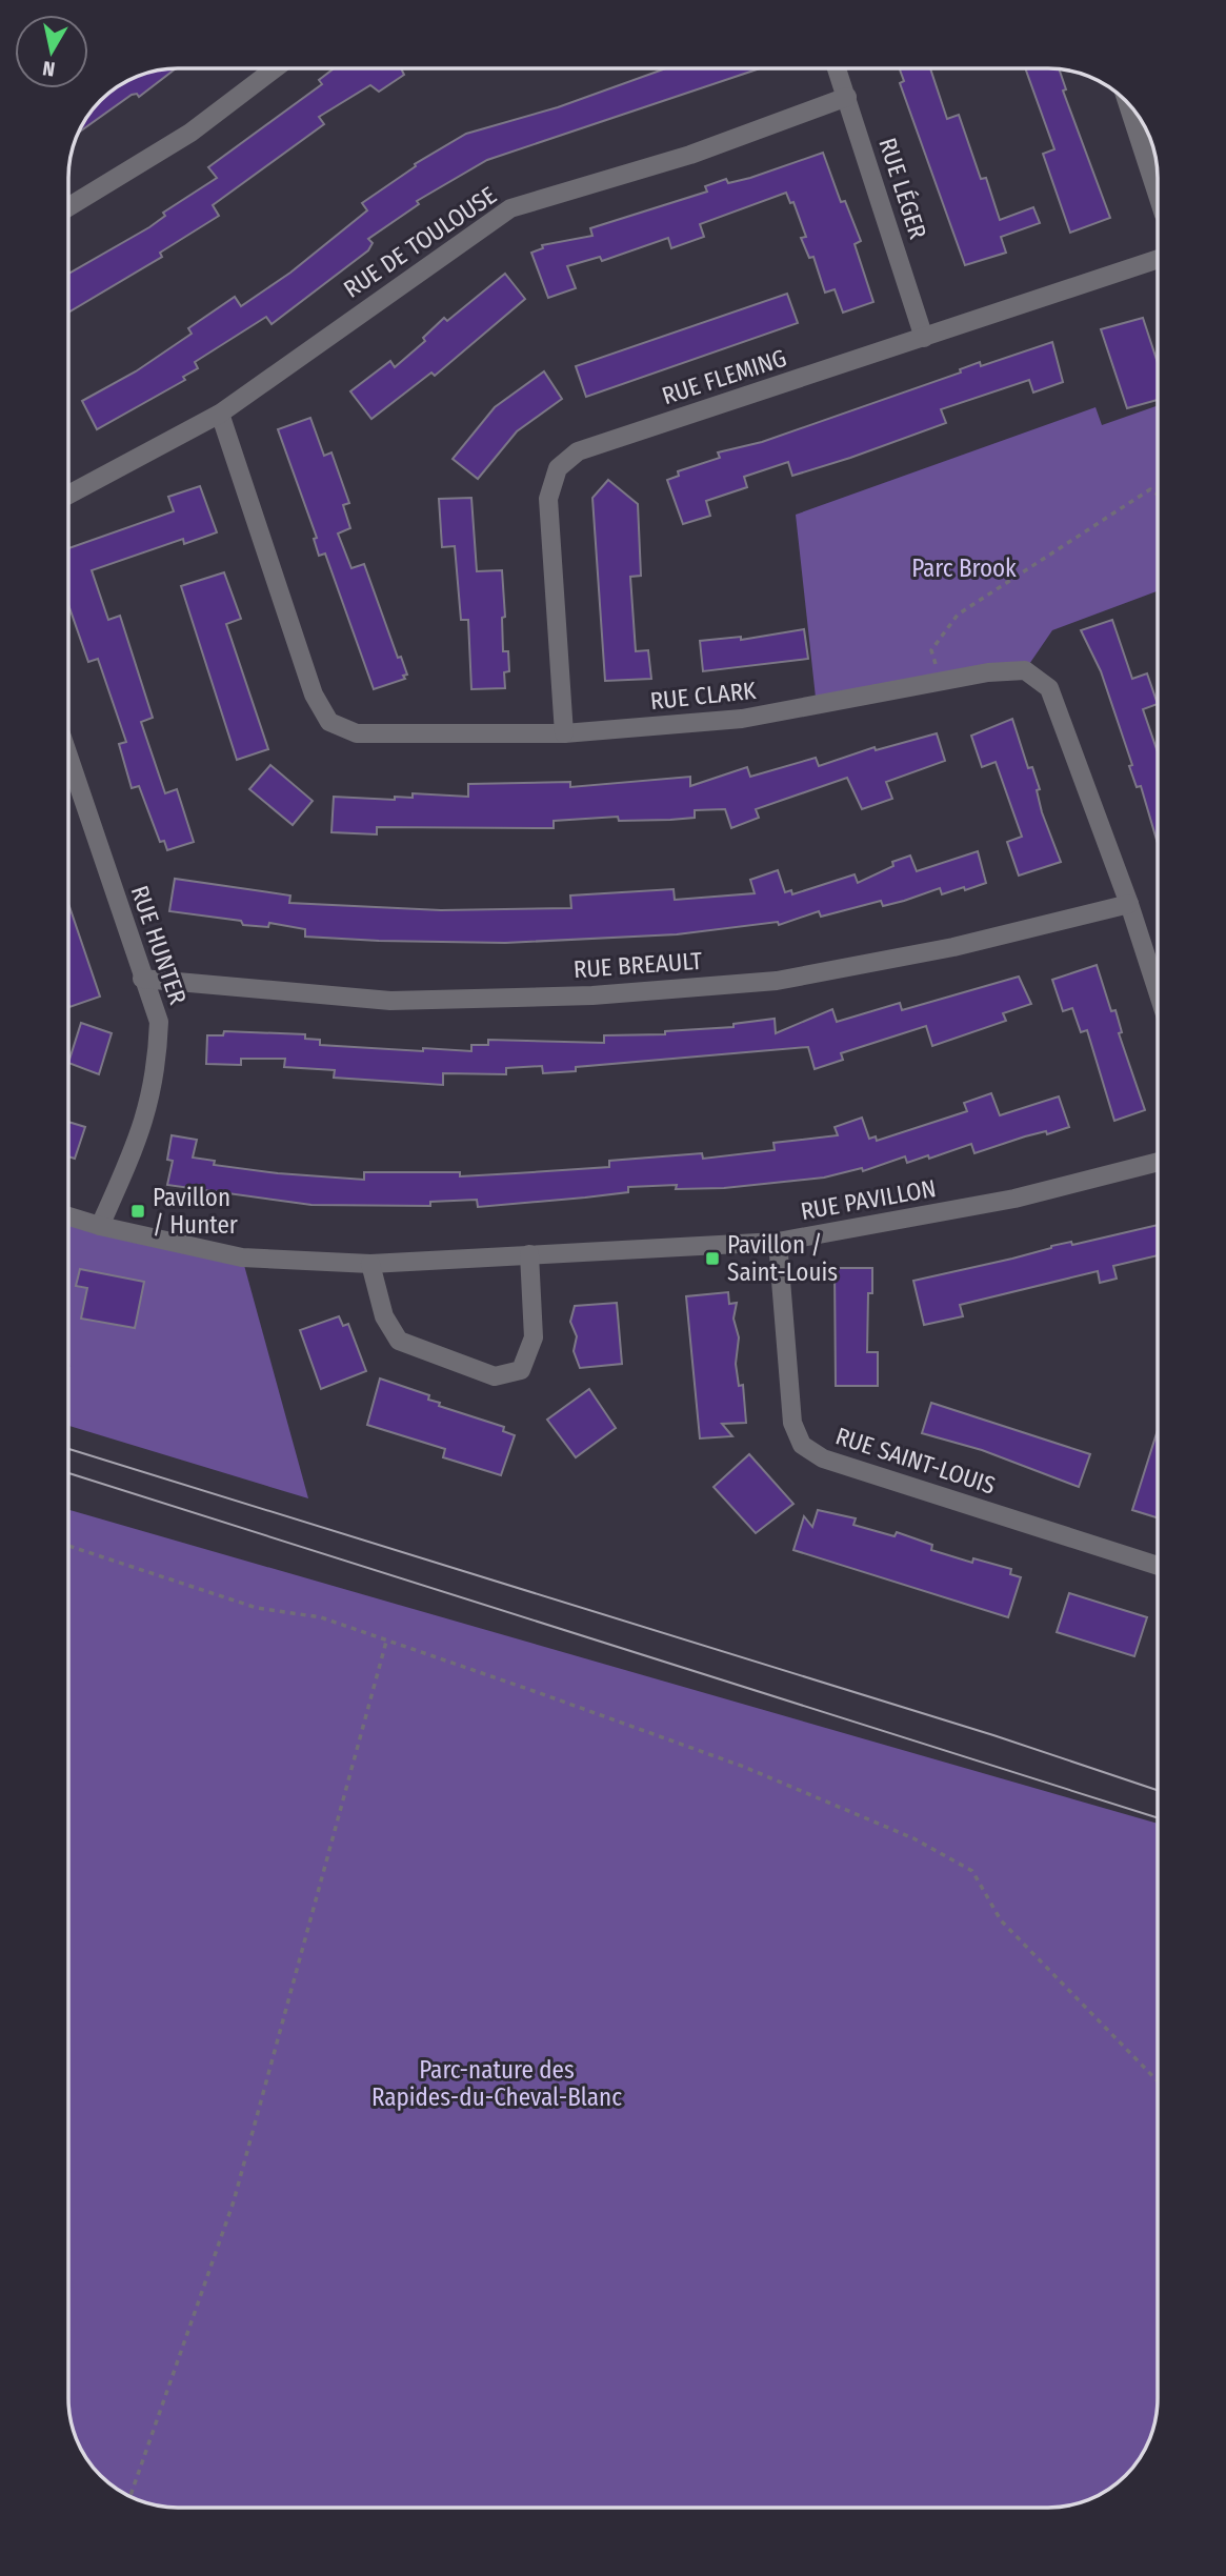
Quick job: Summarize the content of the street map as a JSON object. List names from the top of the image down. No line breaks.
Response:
{"streets":{"street":["RUE LÉGER","RUE DE TOULOUSE","RUE FLEMING","RUE CLARK","RUE HUNTER","RUE BREAULT","RUE PAVILLON","RUE SAINT-LOUIS"]},"crossings":[["RUE LÉGER","RUE DE TOULOUSE"],["RUE LÉGER","RUE FLEMING"],["RUE DE TOULOUSE","RUE CLARK"],["RUE FLEMING","RUE CLARK"],["RUE CLARK","RUE BREAULT"],["RUE HUNTER","RUE BREAULT"],["RUE HUNTER","RUE PAVILLON"],["RUE PAVILLON","RUE SAINT-LOUIS"]],"parks":["Parc Brook","Parc-nature des Rapides-du-Cheval-Blanc"],"places":{"transit":["Pavillon / Hunter","Pavillon / Saint-Louis"]},"north":"bottom"}
